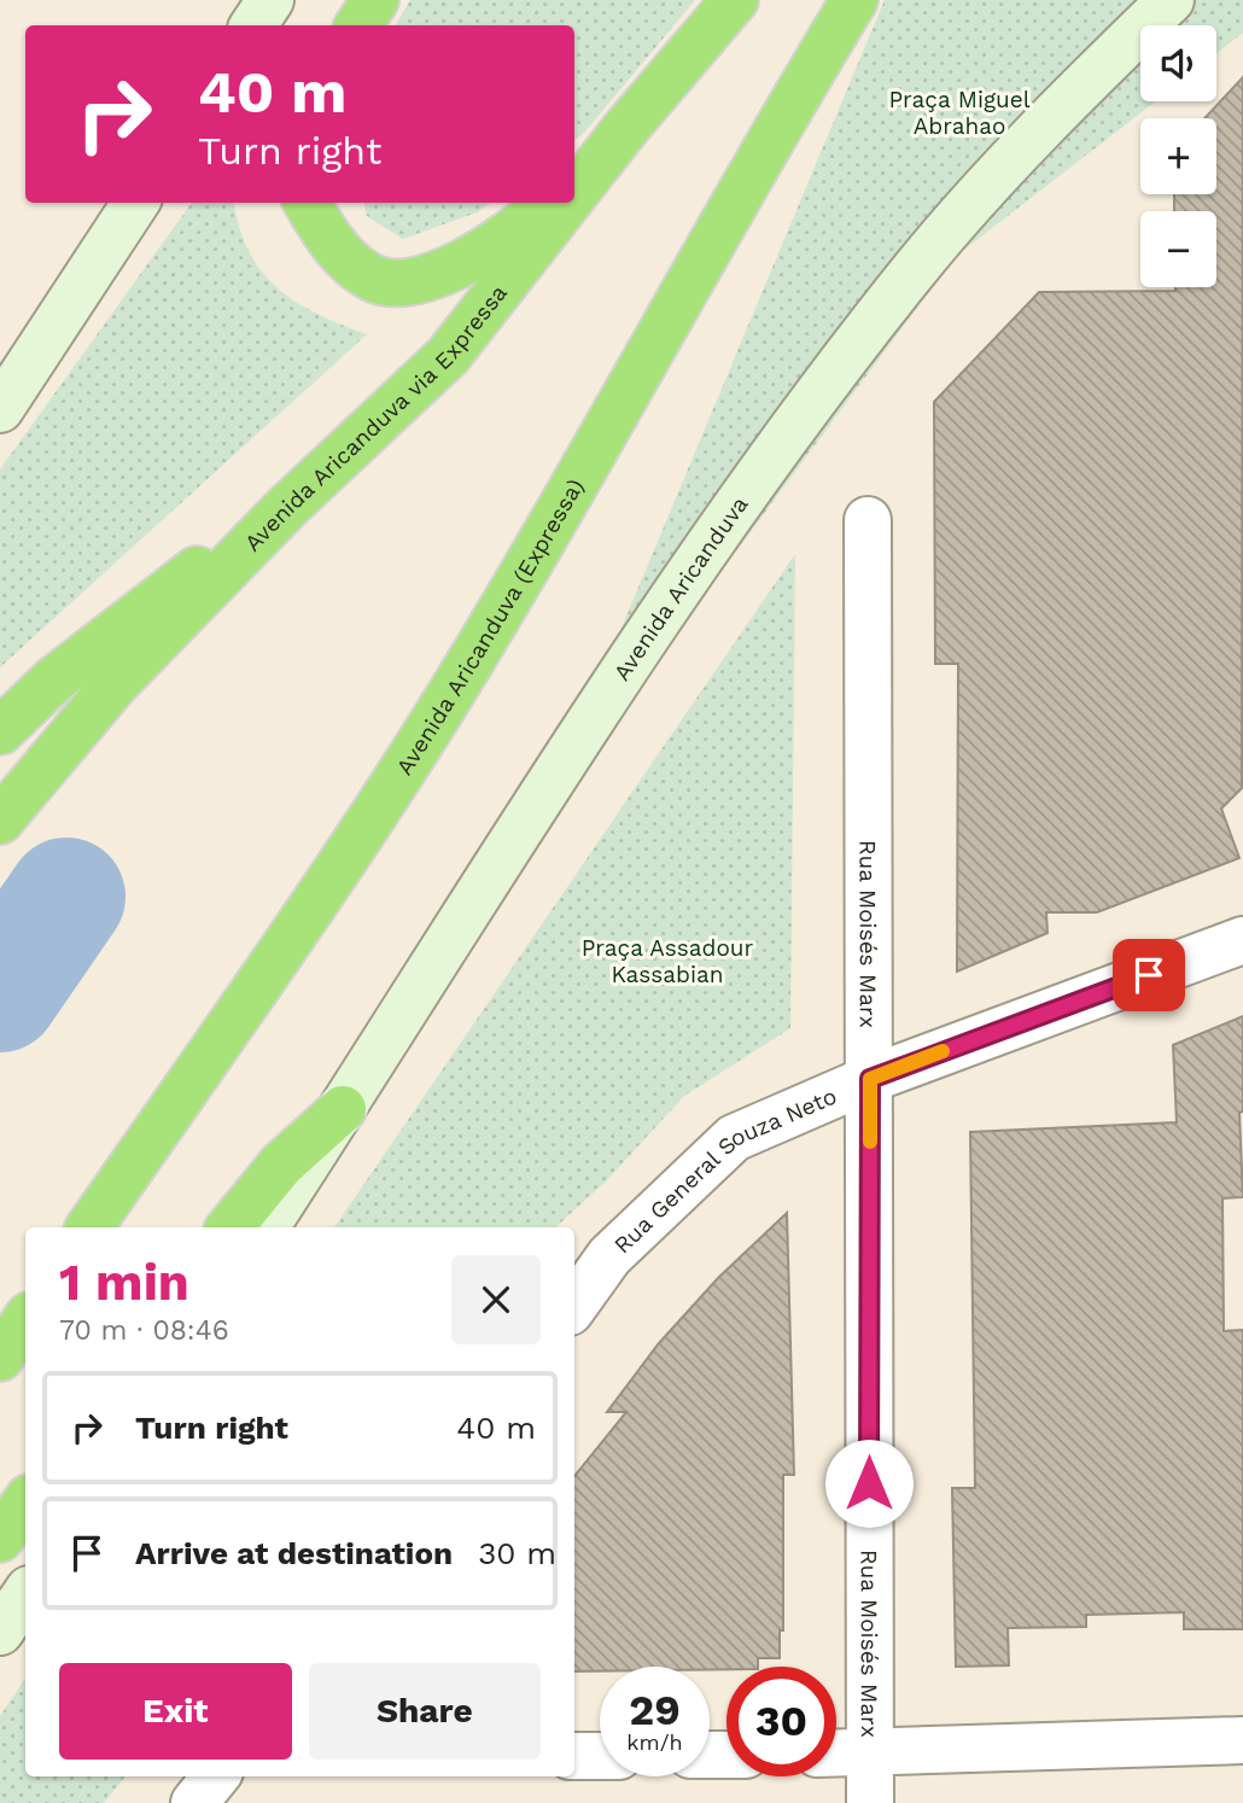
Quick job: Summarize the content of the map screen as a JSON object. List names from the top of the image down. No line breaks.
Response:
{"streets":{"highway":["Avenida Aricanduva via Expressa","Avenida Aricanduva (Expressa)"],"main road":["Avenida Aricanduva"],"street":["Rua Moisés Marx","Rua General Souza Neto"]},"crossings":[["Rua Moisés Marx","Rua General Souza Neto"]],"parks":["Praça Miguel Abrahao","Praça Assadour Kassabian"],"page":{"map_buttons":["+","−"],"turn":["40 m","Turn right"],"heading":["1 min","70 m · 08:46"],"list":[{"name":"Turn right","value":"40 m"},{"name":"Arrive at destination","value":"30 m"}],"buttons":["Exit","Share"],"speed":"29 km/h","limit":"30"}}
